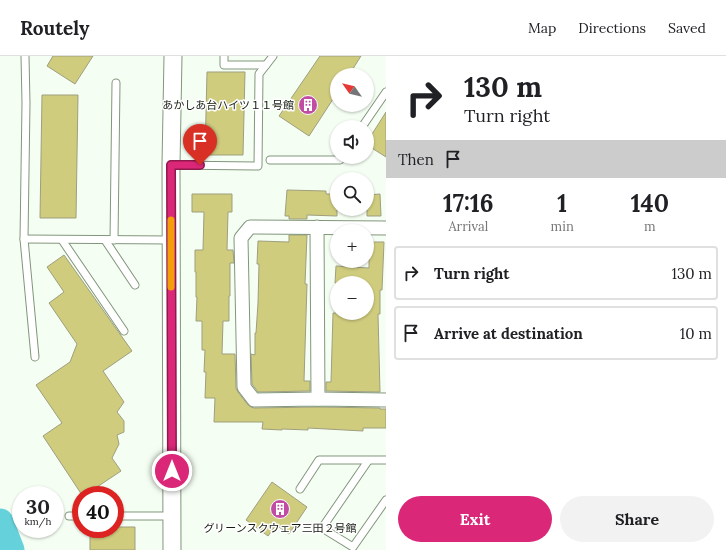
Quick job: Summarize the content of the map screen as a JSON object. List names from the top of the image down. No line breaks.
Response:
{"places":{"building":["あかしあ台ハイツ１１号館","グリーンスクウェア三田２号館"]},"north":"top left","page":{"header":"Routely","nav":["Map","Directions","Saved"],"turn":["130 m","Turn right"],"map_buttons":["+","−"],"then":"Then","eta":["17:16","Arrival","1","min","140","m"],"list":[{"name":"Turn right","value":"130 m"},{"name":"Arrive at destination","value":"10 m"}],"speed":"30 km/h","limit":"40","buttons":["Exit","Share"]}}
